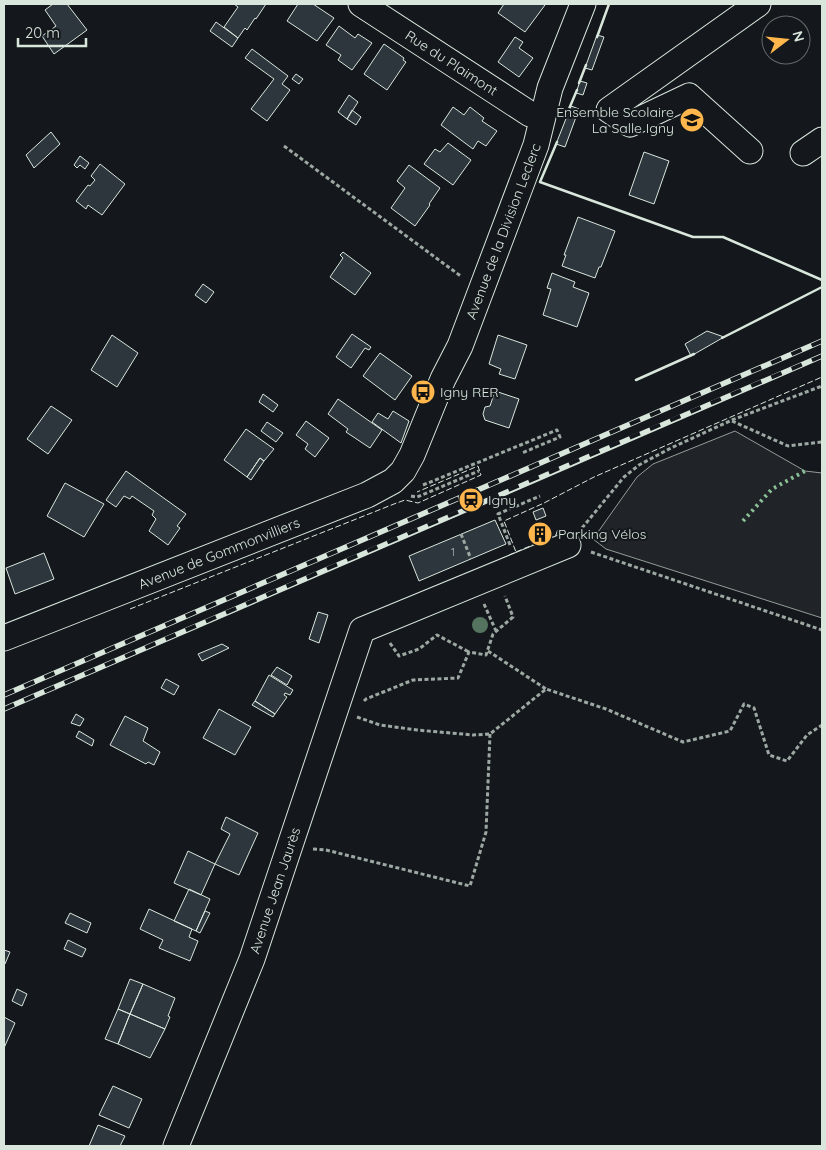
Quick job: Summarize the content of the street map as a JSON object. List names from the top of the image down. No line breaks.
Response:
{"streets":{"street":["Rue du Plaimont","Avenue de la Division Leclerc","Avenue de Gommonvilliers","Avenue Jean Jaurès"]},"crossings":[["Rue du Plaimont","Avenue de la Division Leclerc"],["Avenue de la Division Leclerc","Avenue de Gommonvilliers"]],"places":{"school or university":["Ensemble Scolaire La Salle Igny"],"bus stop":["Igny RER"],"station":["Igny"],"building":["Parking Vélos"]},"house_numbers":["1"],"scale_bar":"20 m","north":"right"}
